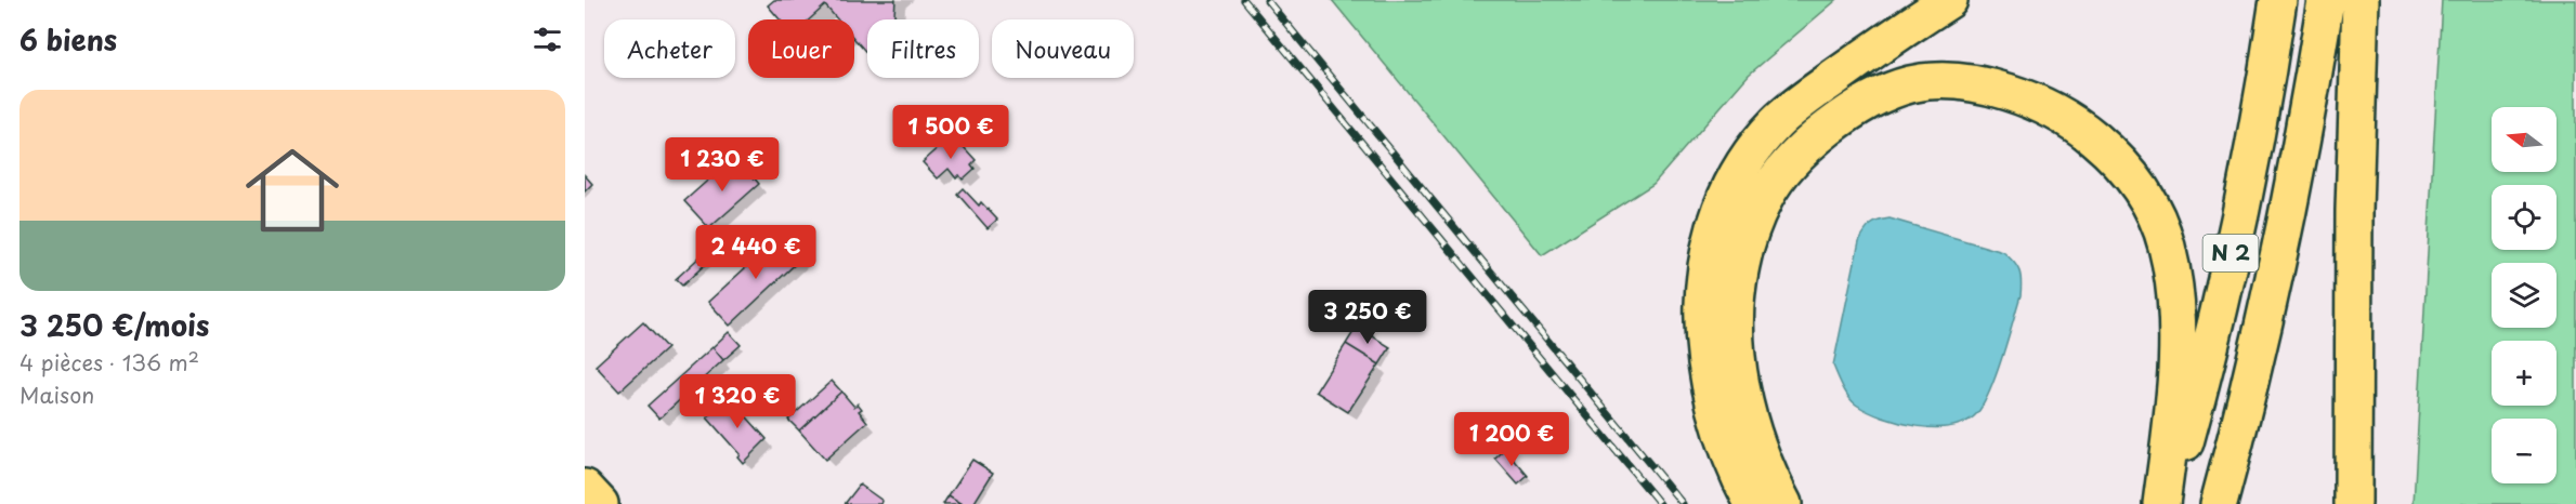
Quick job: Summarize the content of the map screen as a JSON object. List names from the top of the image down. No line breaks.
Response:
{"streets":{"main road":["N 2"]},"north":"left","page":{"heading":"6 biens","chip":["Acheter","Louer","Filtres","Nouveau"],"list":[{"name":"3 250 €/mois","note":"4 pièces · 136 m² · Maison"}],"price":["1 500 €","1 230 €","2 440 €","3 250 €","1 320 €","1 200 €"],"map_buttons":["+","−"]}}
